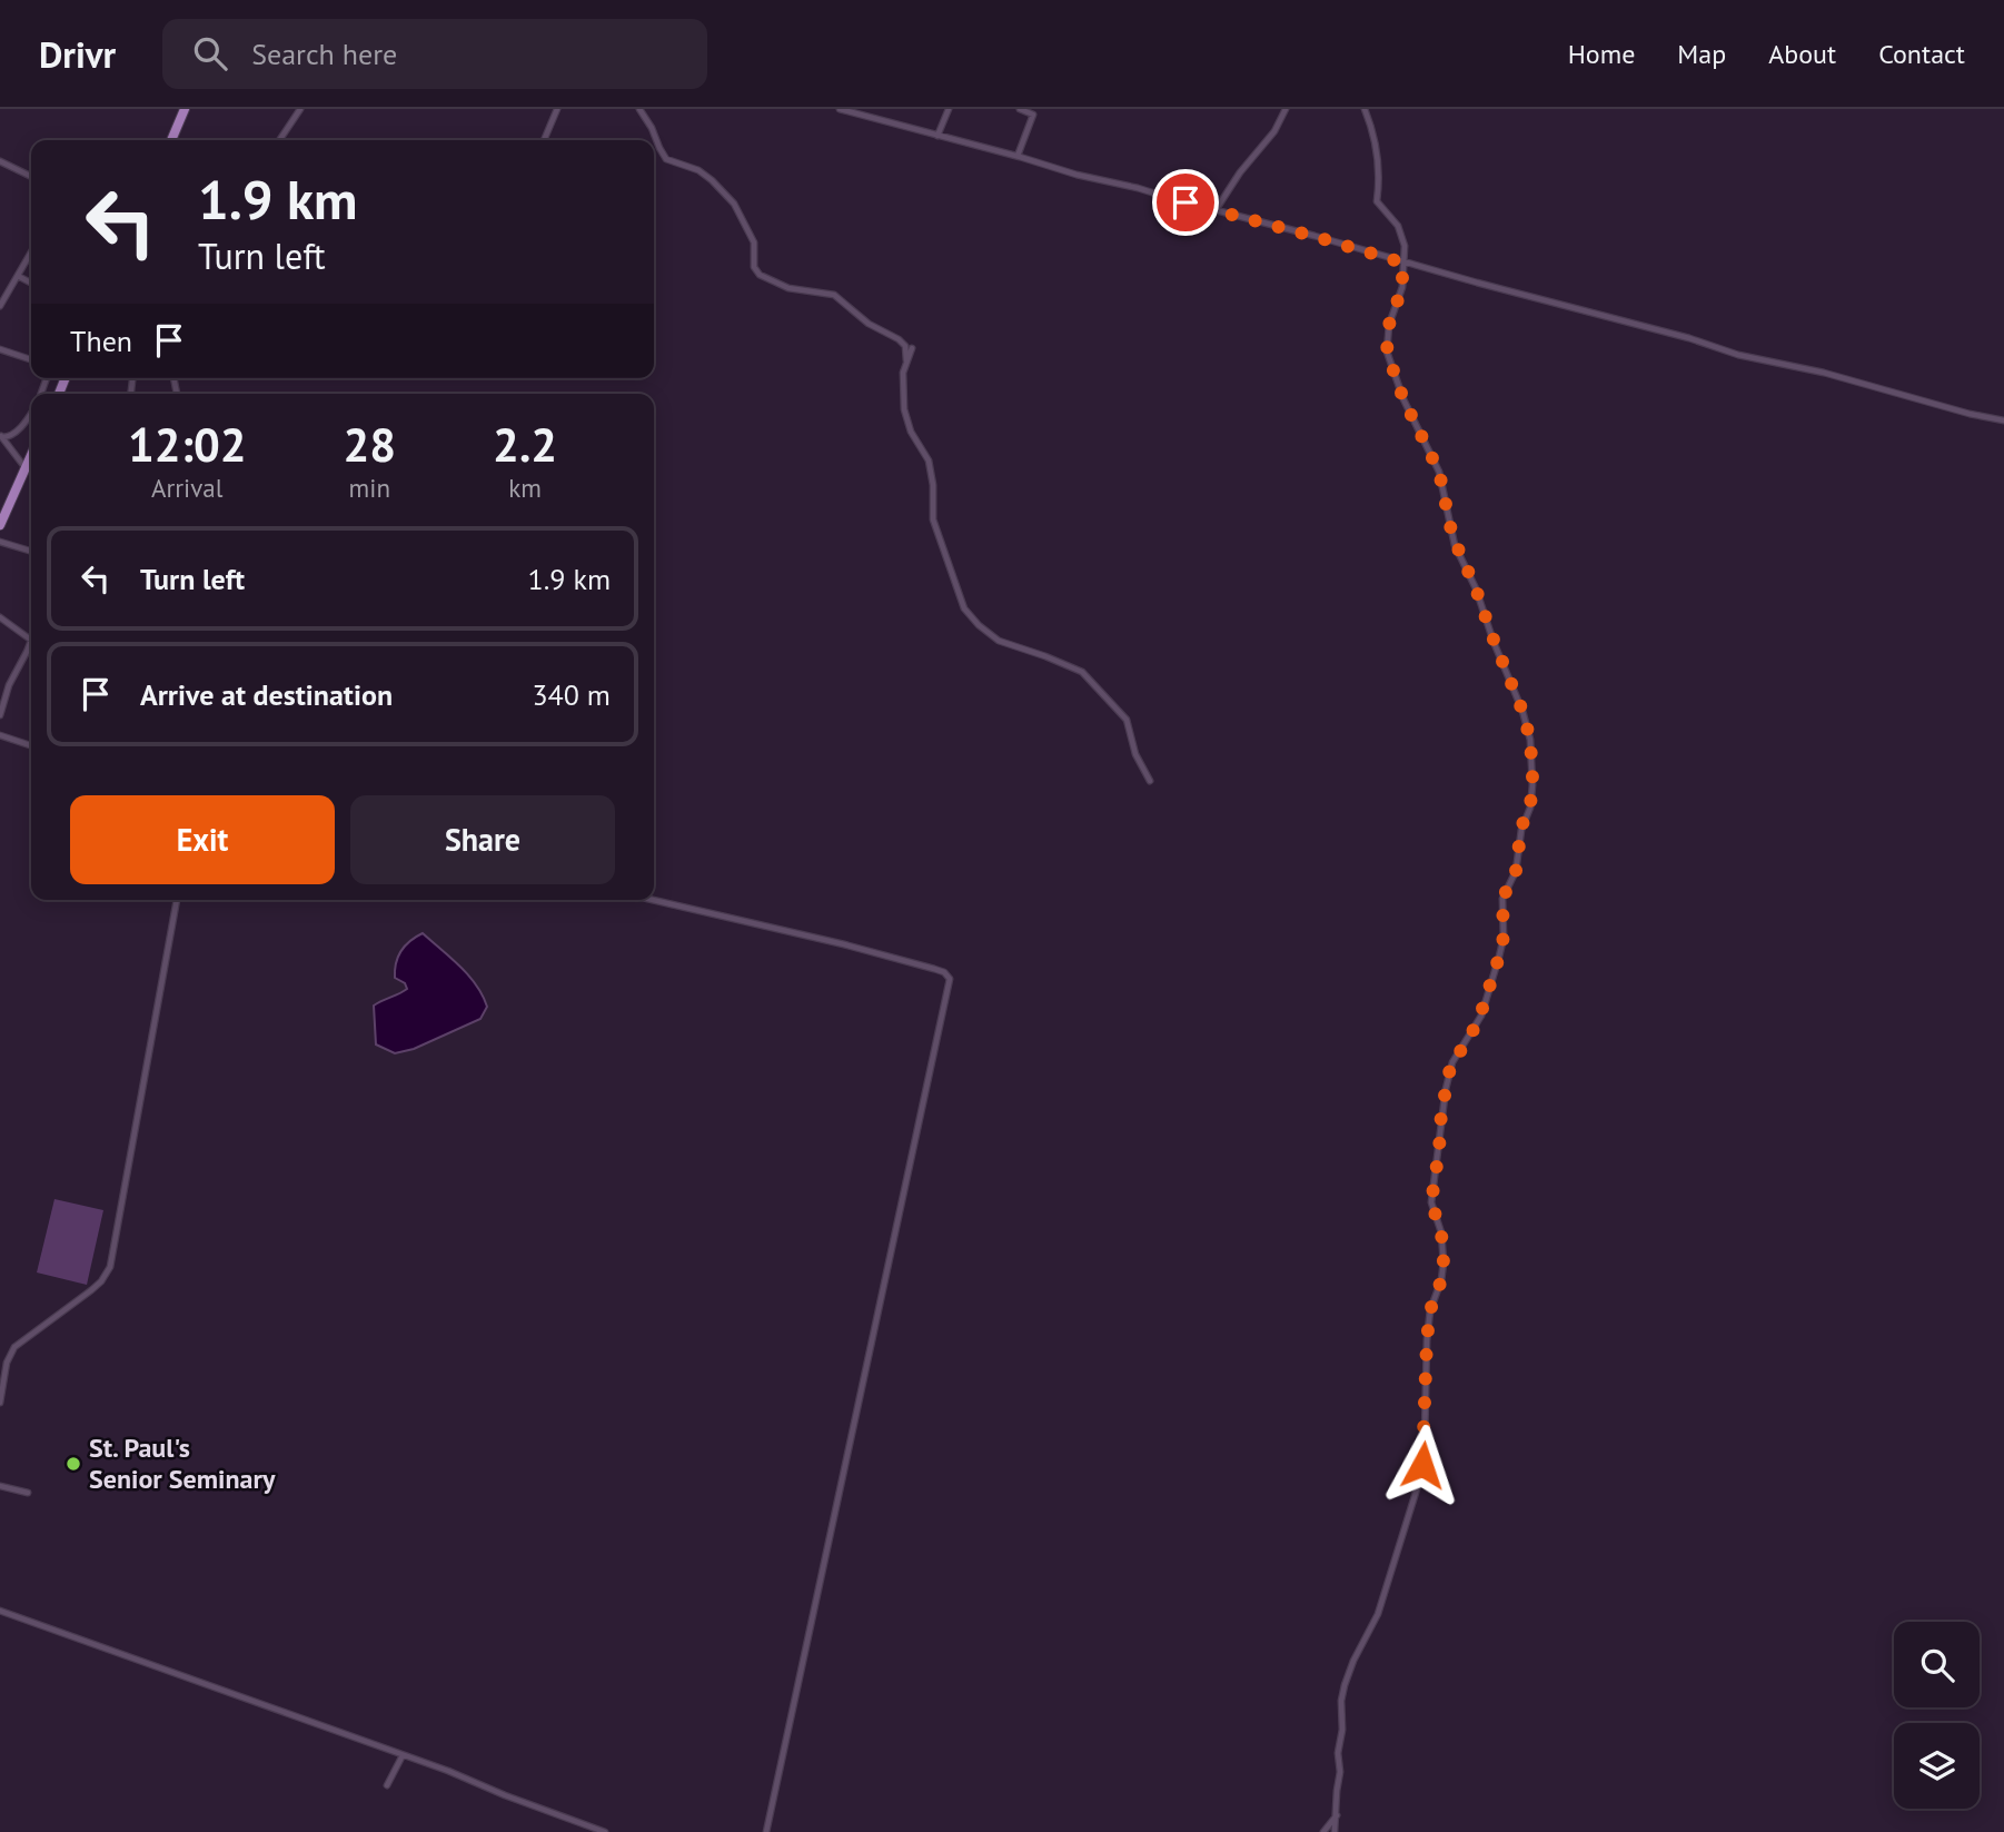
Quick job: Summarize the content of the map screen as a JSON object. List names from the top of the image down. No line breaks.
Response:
{"places":["St. Paul's Senior Seminary"],"page":{"header":"Drivr","search":"Search here","nav":["Home","Map","About","Contact"],"turn":["1.9 km","Turn left"],"then":"Then","eta":["12:02","Arrival","28","min","2.2","km"],"list":[{"name":"Turn left","value":"1.9 km"},{"name":"Arrive at destination","value":"340 m"}],"buttons":["Exit","Share"]}}
